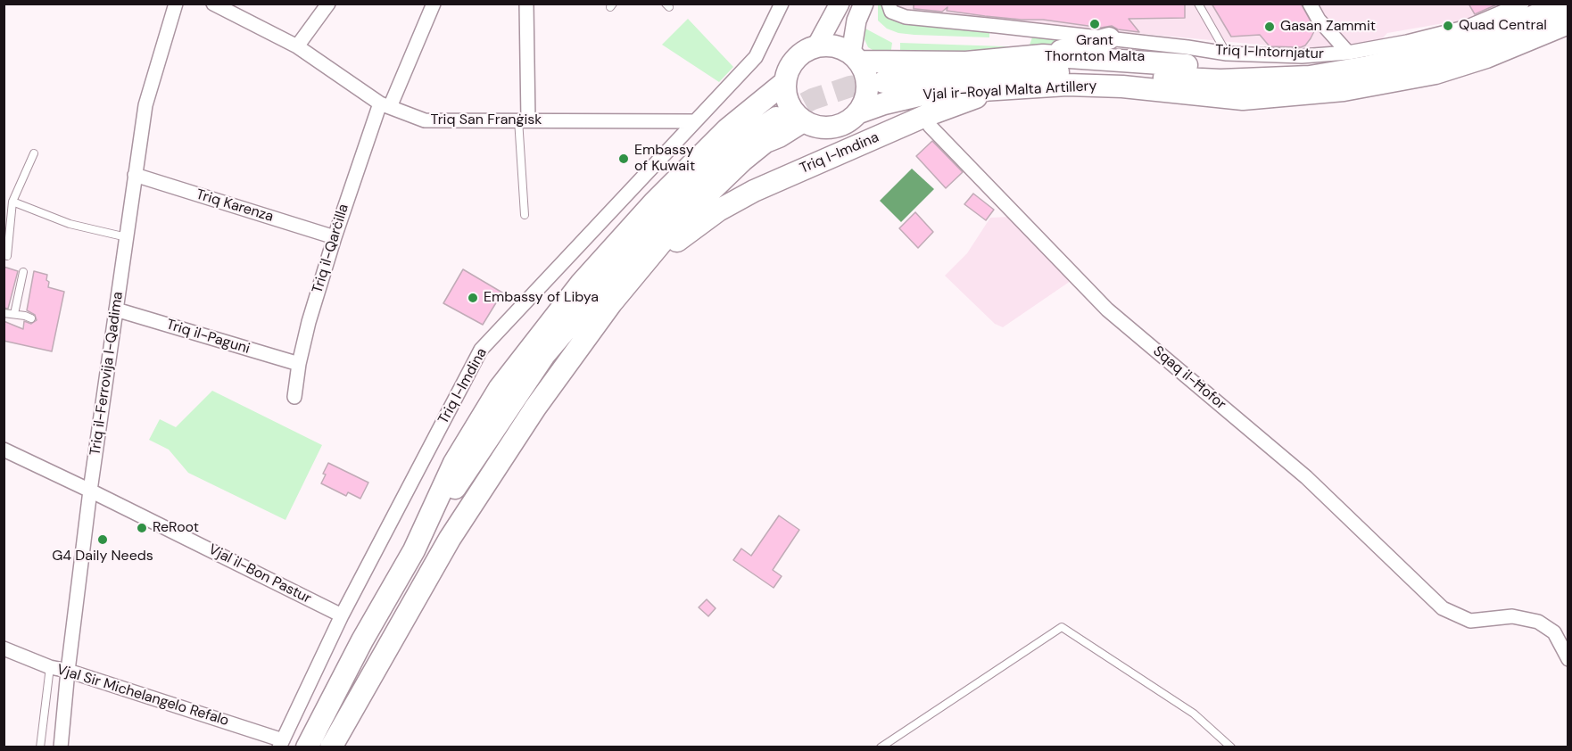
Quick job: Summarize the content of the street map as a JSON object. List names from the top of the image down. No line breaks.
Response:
{"streets":{"highway":["Vjal ir-Royal Malta Artillery","Triq l-Imdina"],"street":["Triq l-Intornjatur","Triq San Franġisk","Triq Karenza","Triq il-Qarċilla","Triq il-Paguni","Triq il-Ferrovija l-Qadima","Sqaq il-Ħofor","Vjal il-Bon Pastur","Vjal Sir Michelangelo Refalo"]},"crossings":[["Vjal ir-Royal Malta Artillery","Triq l-Imdina"],["Triq San Franġisk","Triq l-Imdina"],["Triq San Franġisk","Triq il-Qarċilla"],["Triq l-Imdina","Sqaq il-Ħofor"],["Triq l-Imdina","Vjal il-Bon Pastur"],["Triq l-Imdina","Vjal Sir Michelangelo Refalo"],["Triq Karenza","Triq il-Qarċilla"],["Triq Karenza","Triq il-Ferrovija l-Qadima"],["Triq il-Qarċilla","Triq il-Paguni"],["Triq il-Paguni","Triq il-Ferrovija l-Qadima"],["Triq il-Ferrovija l-Qadima","Vjal il-Bon Pastur"],["Triq il-Ferrovija l-Qadima","Vjal Sir Michelangelo Refalo"]],"places":["Grant Thornton Malta","Quad Central","Gasan Zammit","Embassy of Kuwait","Embassy of Libya","ReRoot","G4 Daily Needs"]}
